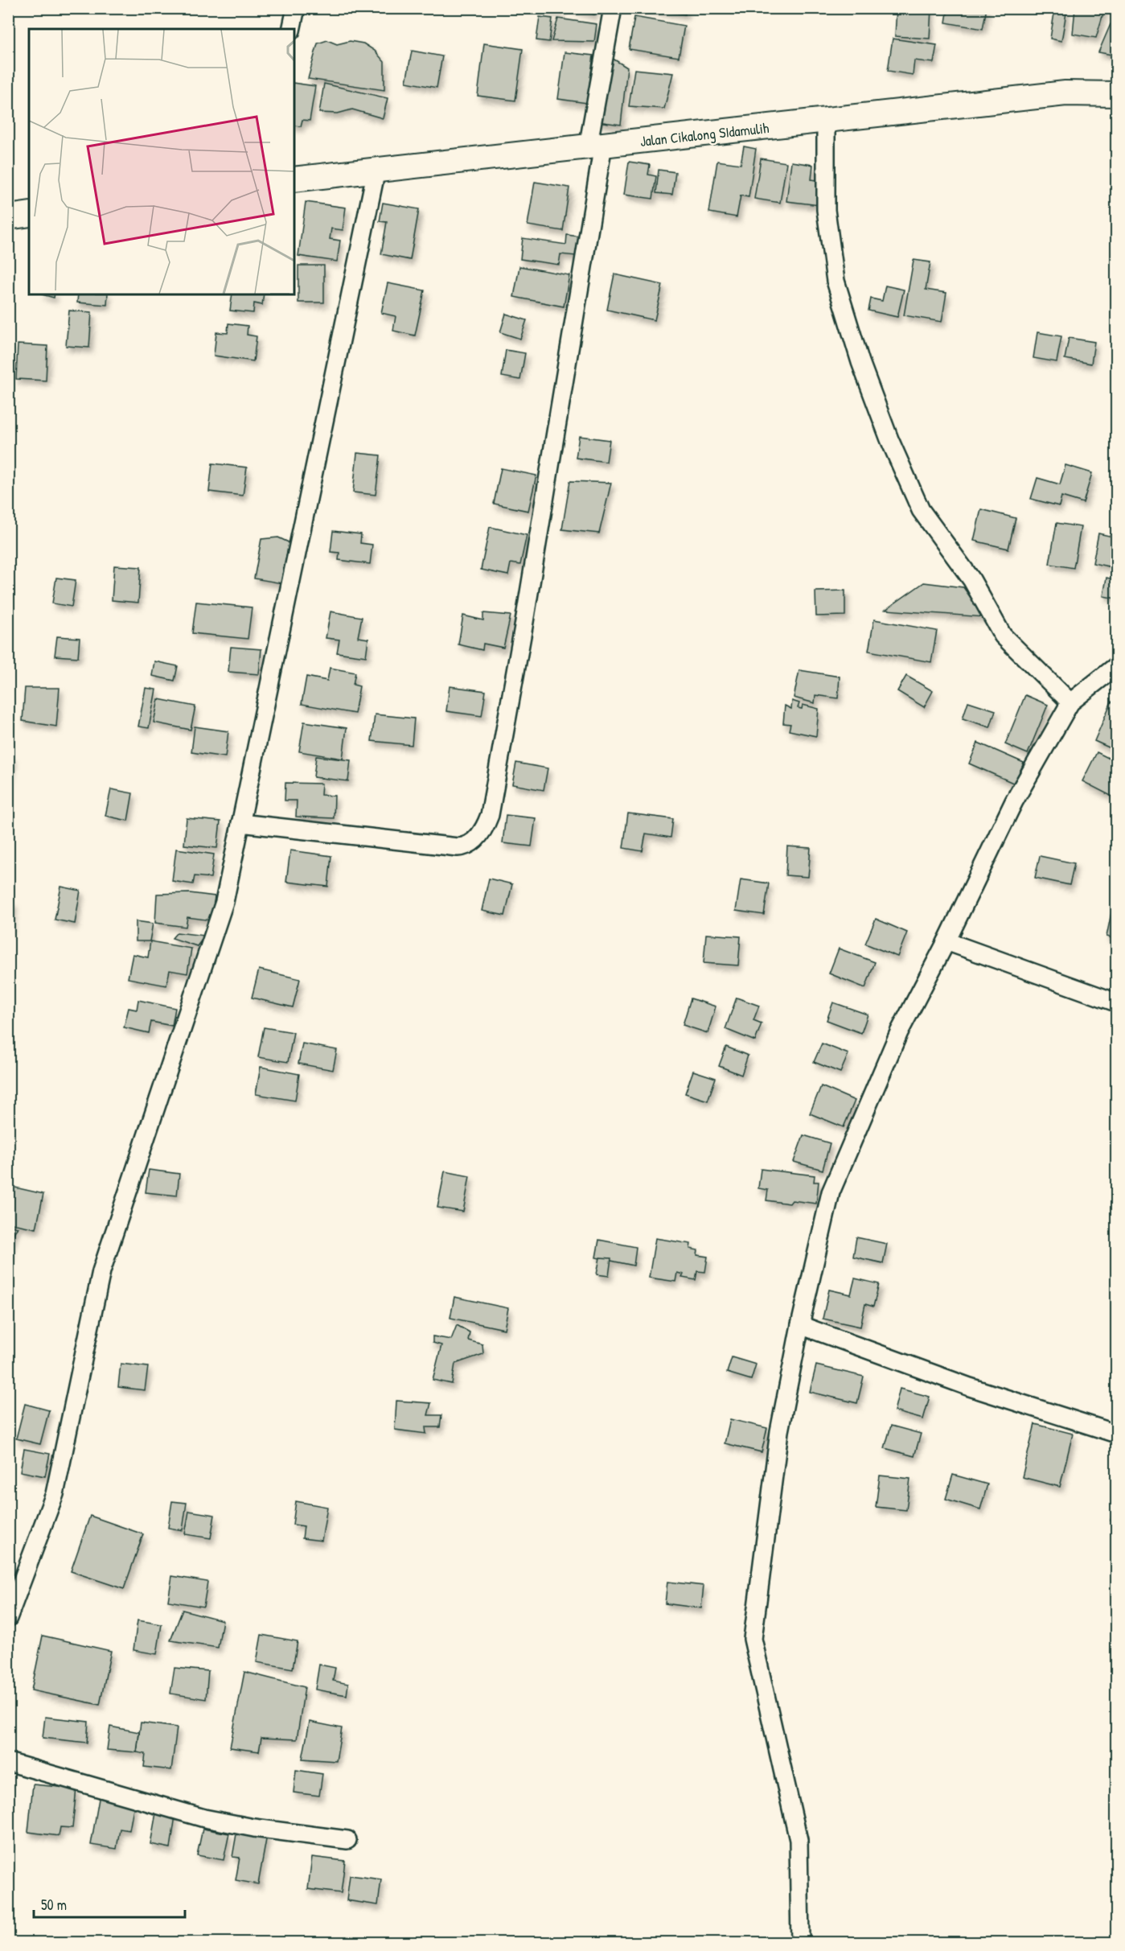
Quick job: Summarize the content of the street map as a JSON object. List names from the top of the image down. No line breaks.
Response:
{"streets":{"street":["Jalan Cikalong SIdamulih"]},"scale_bar":"50 m"}
